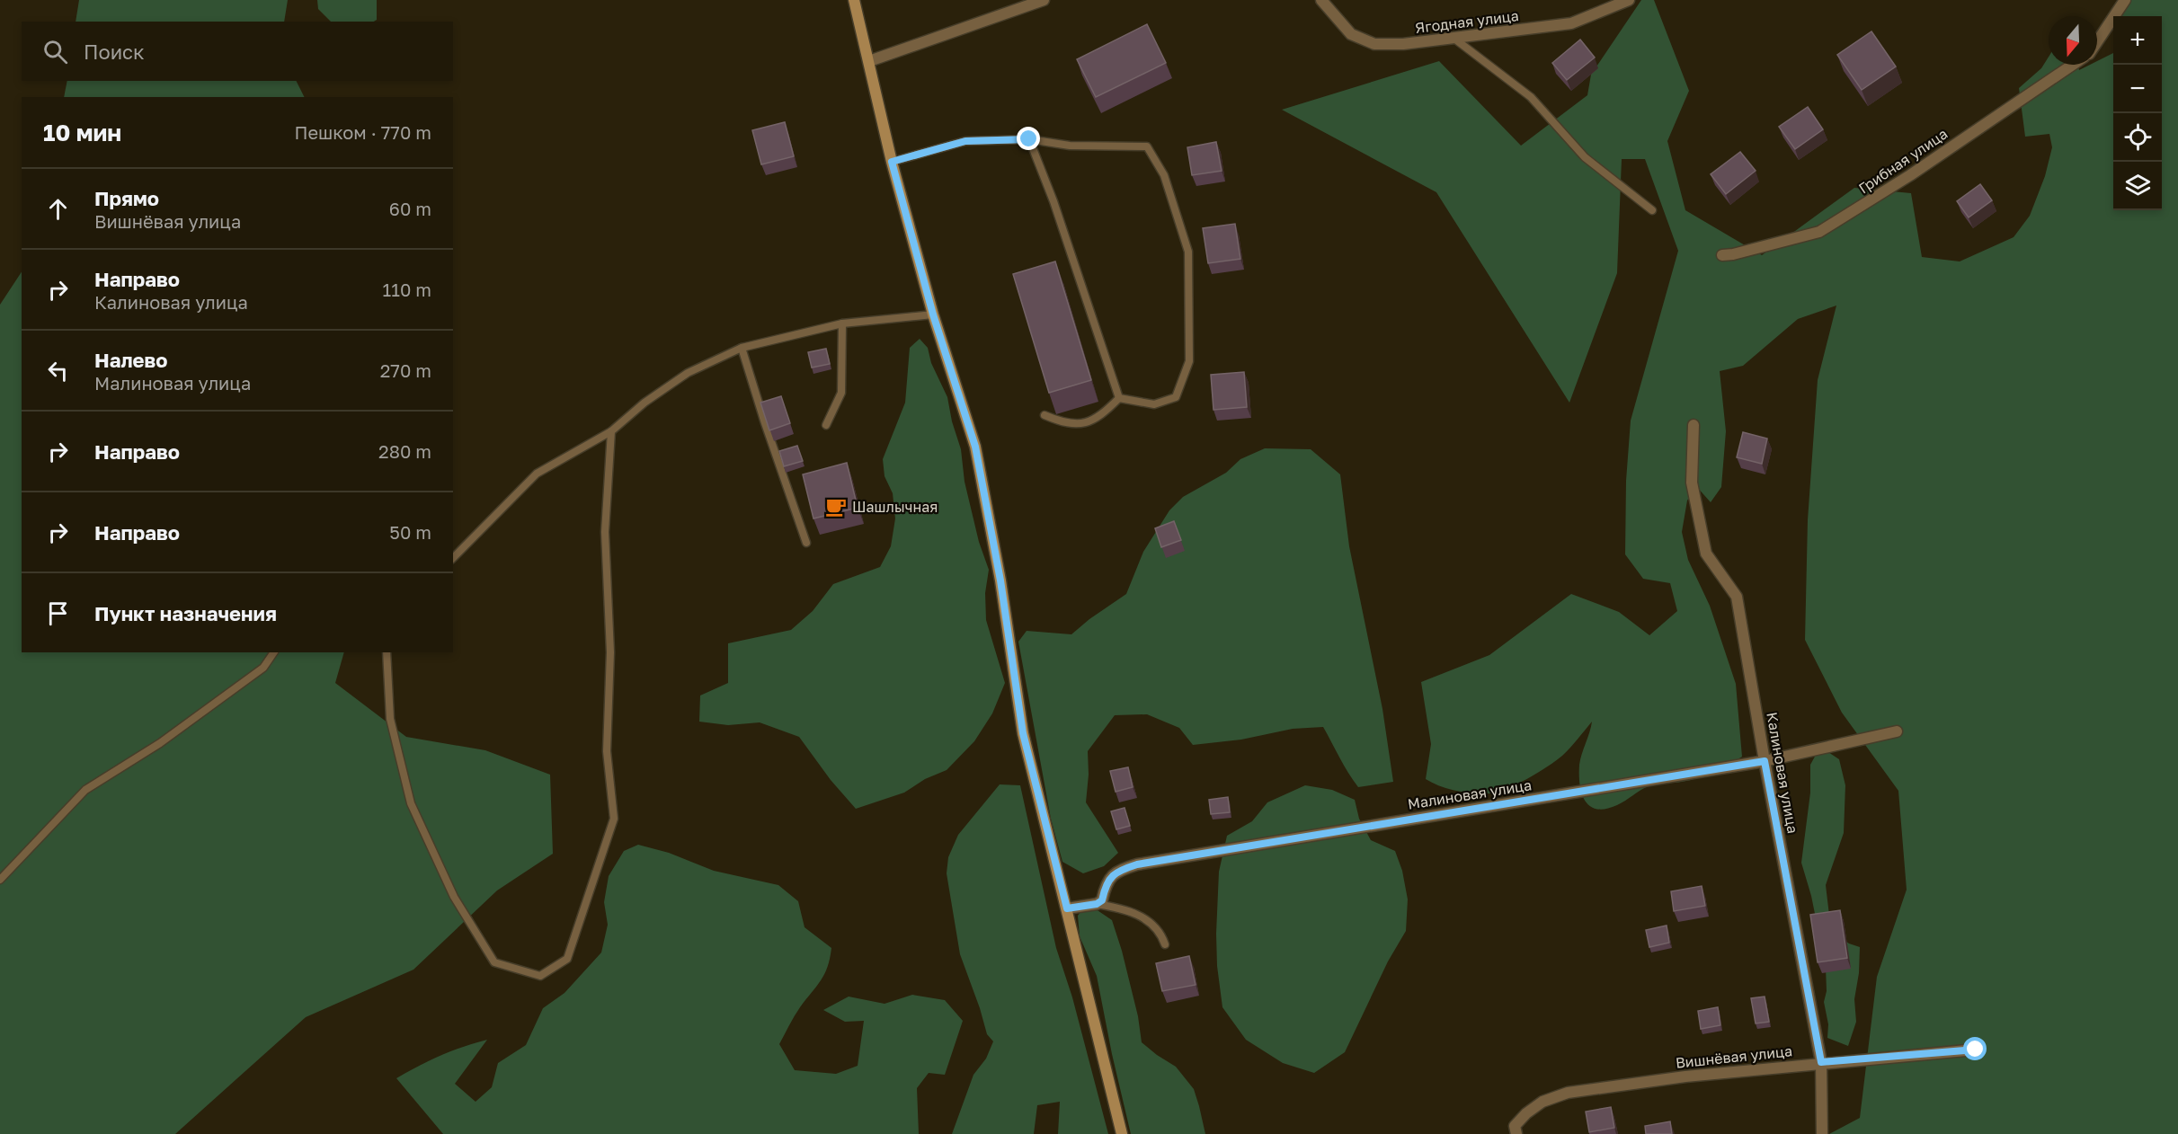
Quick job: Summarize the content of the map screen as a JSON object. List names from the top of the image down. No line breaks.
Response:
{"streets":{"street":["Ягодная улица","Грибная улица","Калиновая улица","Малиновая улица","Вишнёвая улица"]},"crossings":[["Калиновая улица","Малиновая улица"],["Калиновая улица","Вишнёвая улица"]],"places":{"cafe":["Шашлычная"]},"north":"bottom","page":{"map_buttons":["+","−"],"search":"Поиск","heading":["10 мин","Пешком · 770 m"],"list":[["Прямо","Вишнёвая улица","60 m"],["Направо","Калиновая улица","110 m"],["Налево","Малиновая улица","270 m"],["Направо","280 m"],["Направо","50 m"],"Пункт назначения"]}}
